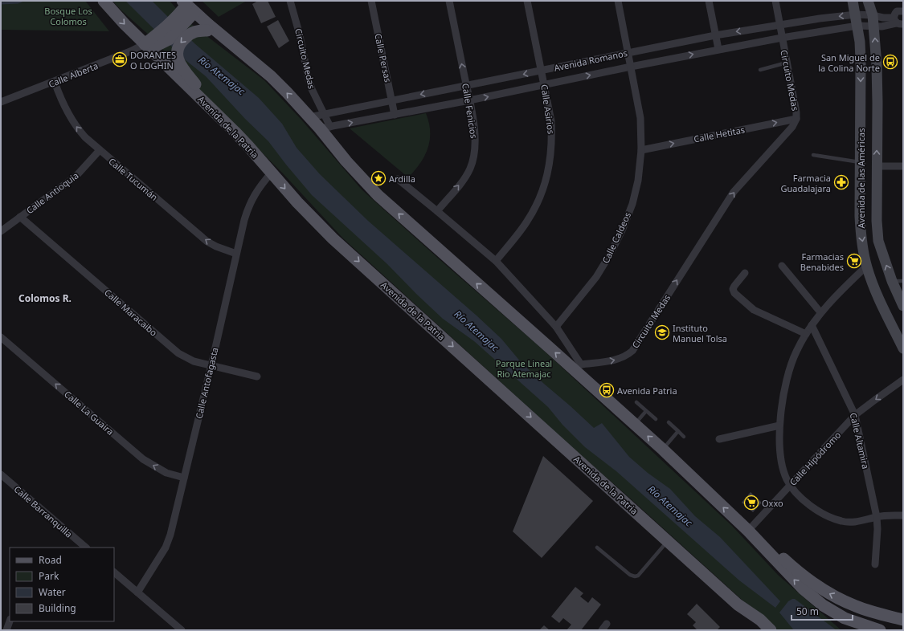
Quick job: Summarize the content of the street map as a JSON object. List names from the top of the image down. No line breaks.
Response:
{"streets":{"main road":["Avenida de la Patria","Avenida de las Américas"],"street":["Calle Persas","Circuito Medas","Avenida Romanos","Calle Alberta","Calle Asirios","Calle Fenicios","Calle Hetitas","Calle Tucumán","Calle Antioquia","Calle Caldeos","Calle Maracaibo","Calle Antofagasta","Calle La Guaira","Calle Altamira","Calle Hipódromo","Calle Barranquilla"]},"crossings":[["Calle Persas","Avenida Romanos"],["Circuito Medas","Avenida Romanos"],["Circuito Medas","Calle Hetitas"],["Avenida Romanos","Calle Asirios"],["Avenida Romanos","Calle Fenicios"],["Avenida Romanos","Avenida de las Américas"],["Avenida Romanos","Calle Caldeos"],["Calle Alberta","Avenida de la Patria"],["Calle Alberta","Calle Tucumán"],["Avenida de la Patria","Calle Antofagasta"],["Calle Hetitas","Calle Caldeos"],["Calle Tucumán","Calle Antioquia"],["Calle Tucumán","Calle Antofagasta"],["Calle Antioquia","Calle Maracaibo"],["Calle Maracaibo","Calle Antofagasta"],["Calle Antofagasta","Calle La Guaira"],["Calle Altamira","Calle Hipódromo"]],"one_way":["Circuito Medas","Calle Fenicios","Calle Hetitas","Calle Tucumán","Calle La Guaira"],"districts":["Colomos R."],"water":["Río Atemajac"],"parks":["Bosque Los Colomos","Parque Lineal Rio Atemajac"],"places":{"office":["DORANTES O LOGHIN"],"bus stop":["San Miguel de la Colina Norte","Avenida Patria"],"place":["Ardilla"],"pharmacy":["Farmacia Guadalajara"],"supermarket":["Farmacias Benabides","Oxxo"],"school or university":["Instituto Manuel Tolsa"]},"legend":["Road","Park","Water","Building"],"scale_bar":"50 m"}
